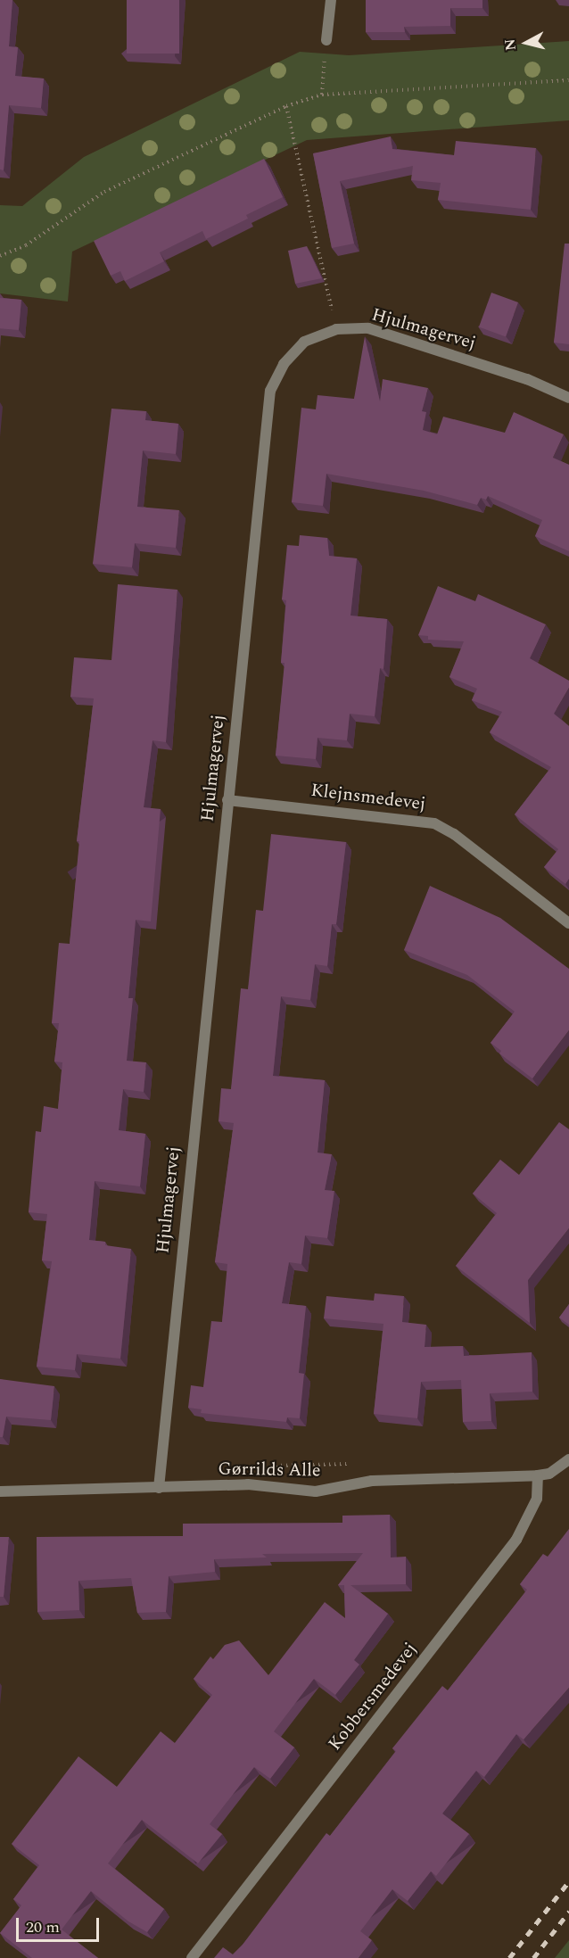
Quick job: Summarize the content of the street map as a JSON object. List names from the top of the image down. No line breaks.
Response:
{"streets":{"street":["Hjulmagervej","Klejnsmedevej","Gørrilds Alle","Kobbersmedevej"]},"crossings":[["Hjulmagervej","Klejnsmedevej"],["Hjulmagervej","Gørrilds Alle"],["Gørrilds Alle","Kobbersmedevej"]],"scale_bar":"20 m","north":"left"}
